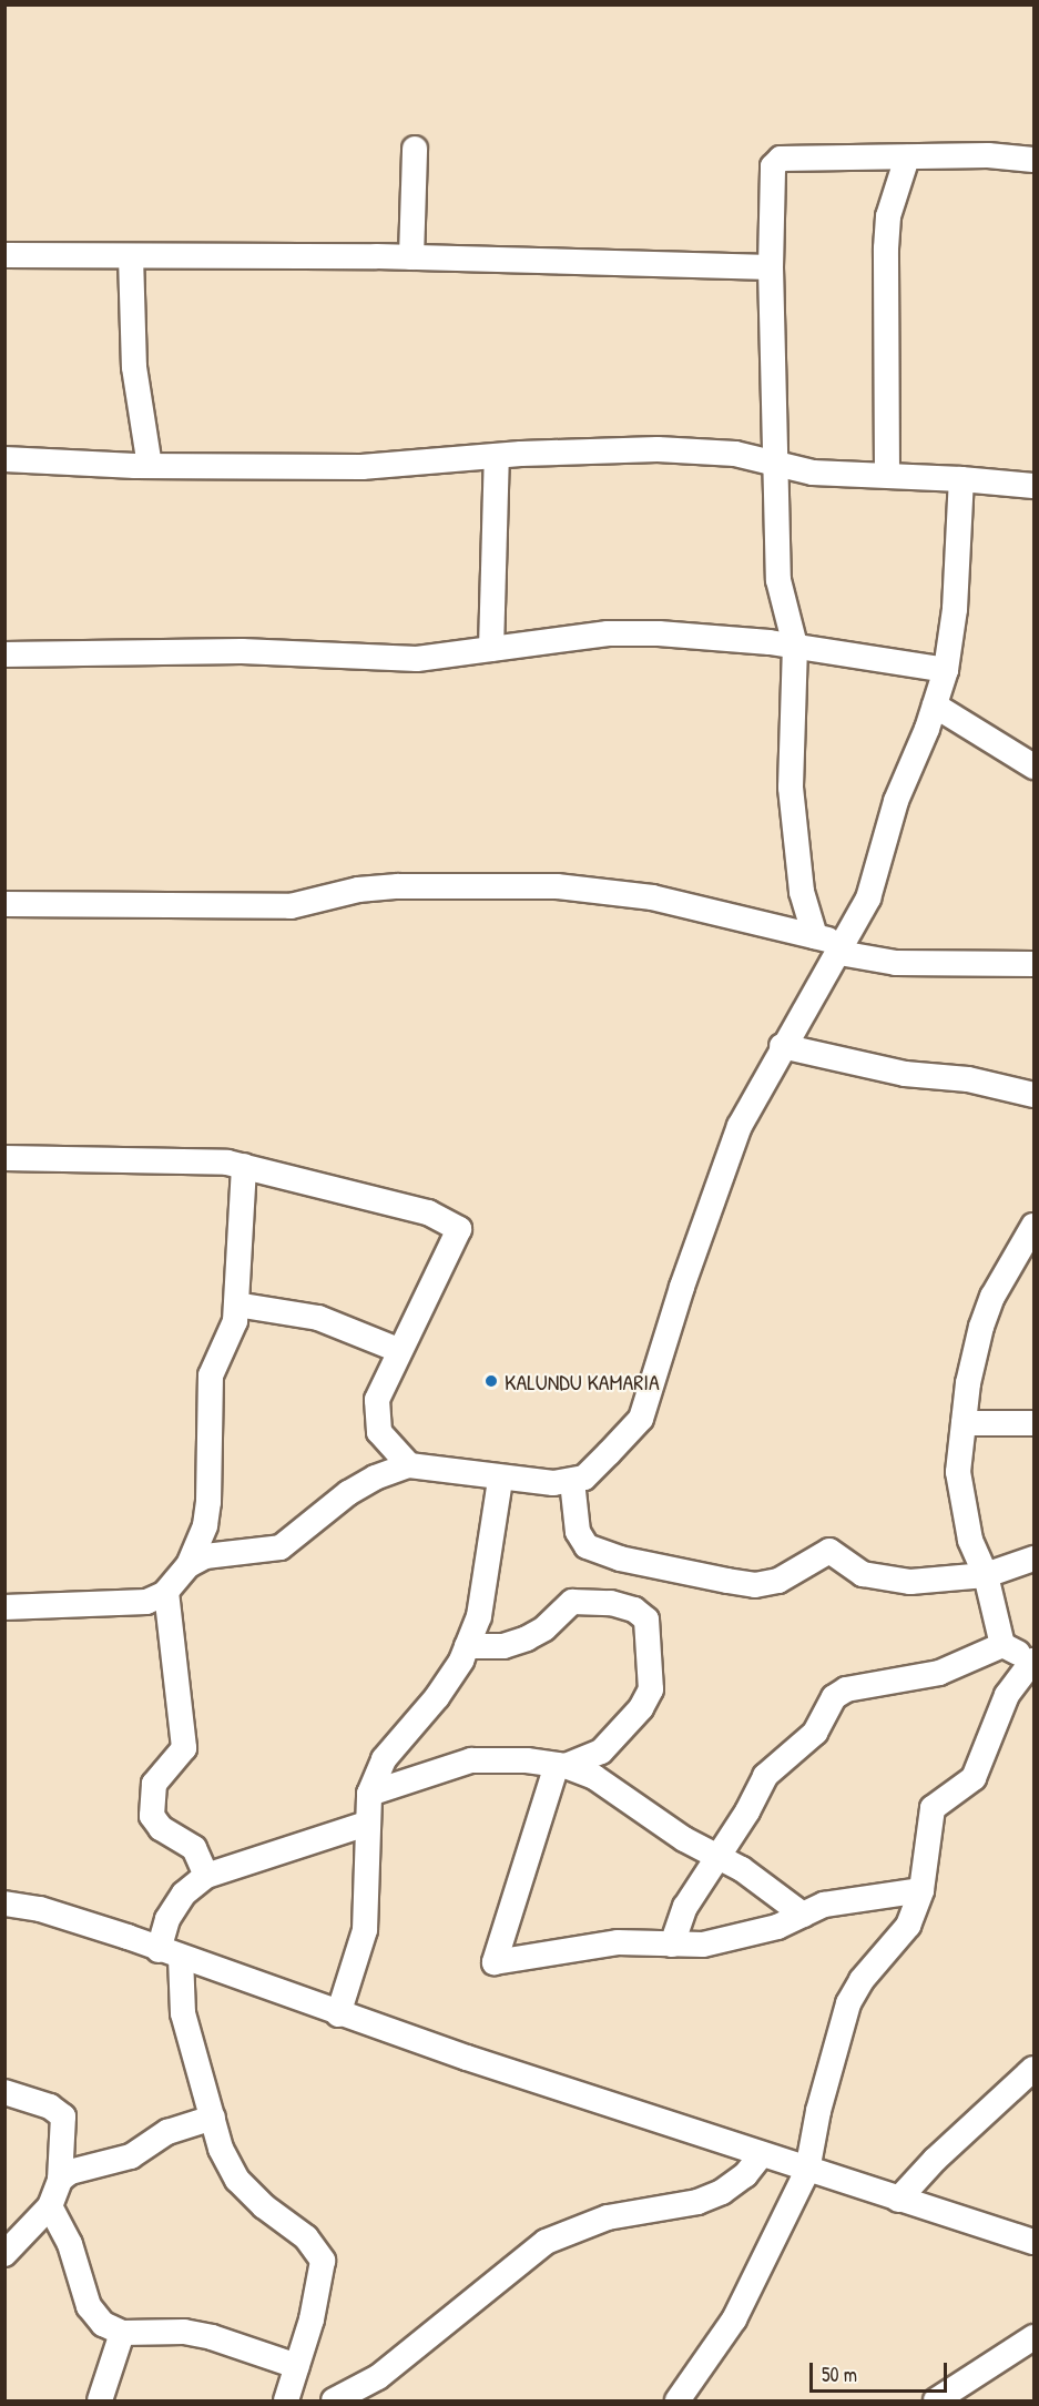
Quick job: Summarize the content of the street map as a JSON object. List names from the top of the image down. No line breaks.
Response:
{"places":["KALUNDU KAMARIA"],"scale_bar":"50 m"}
